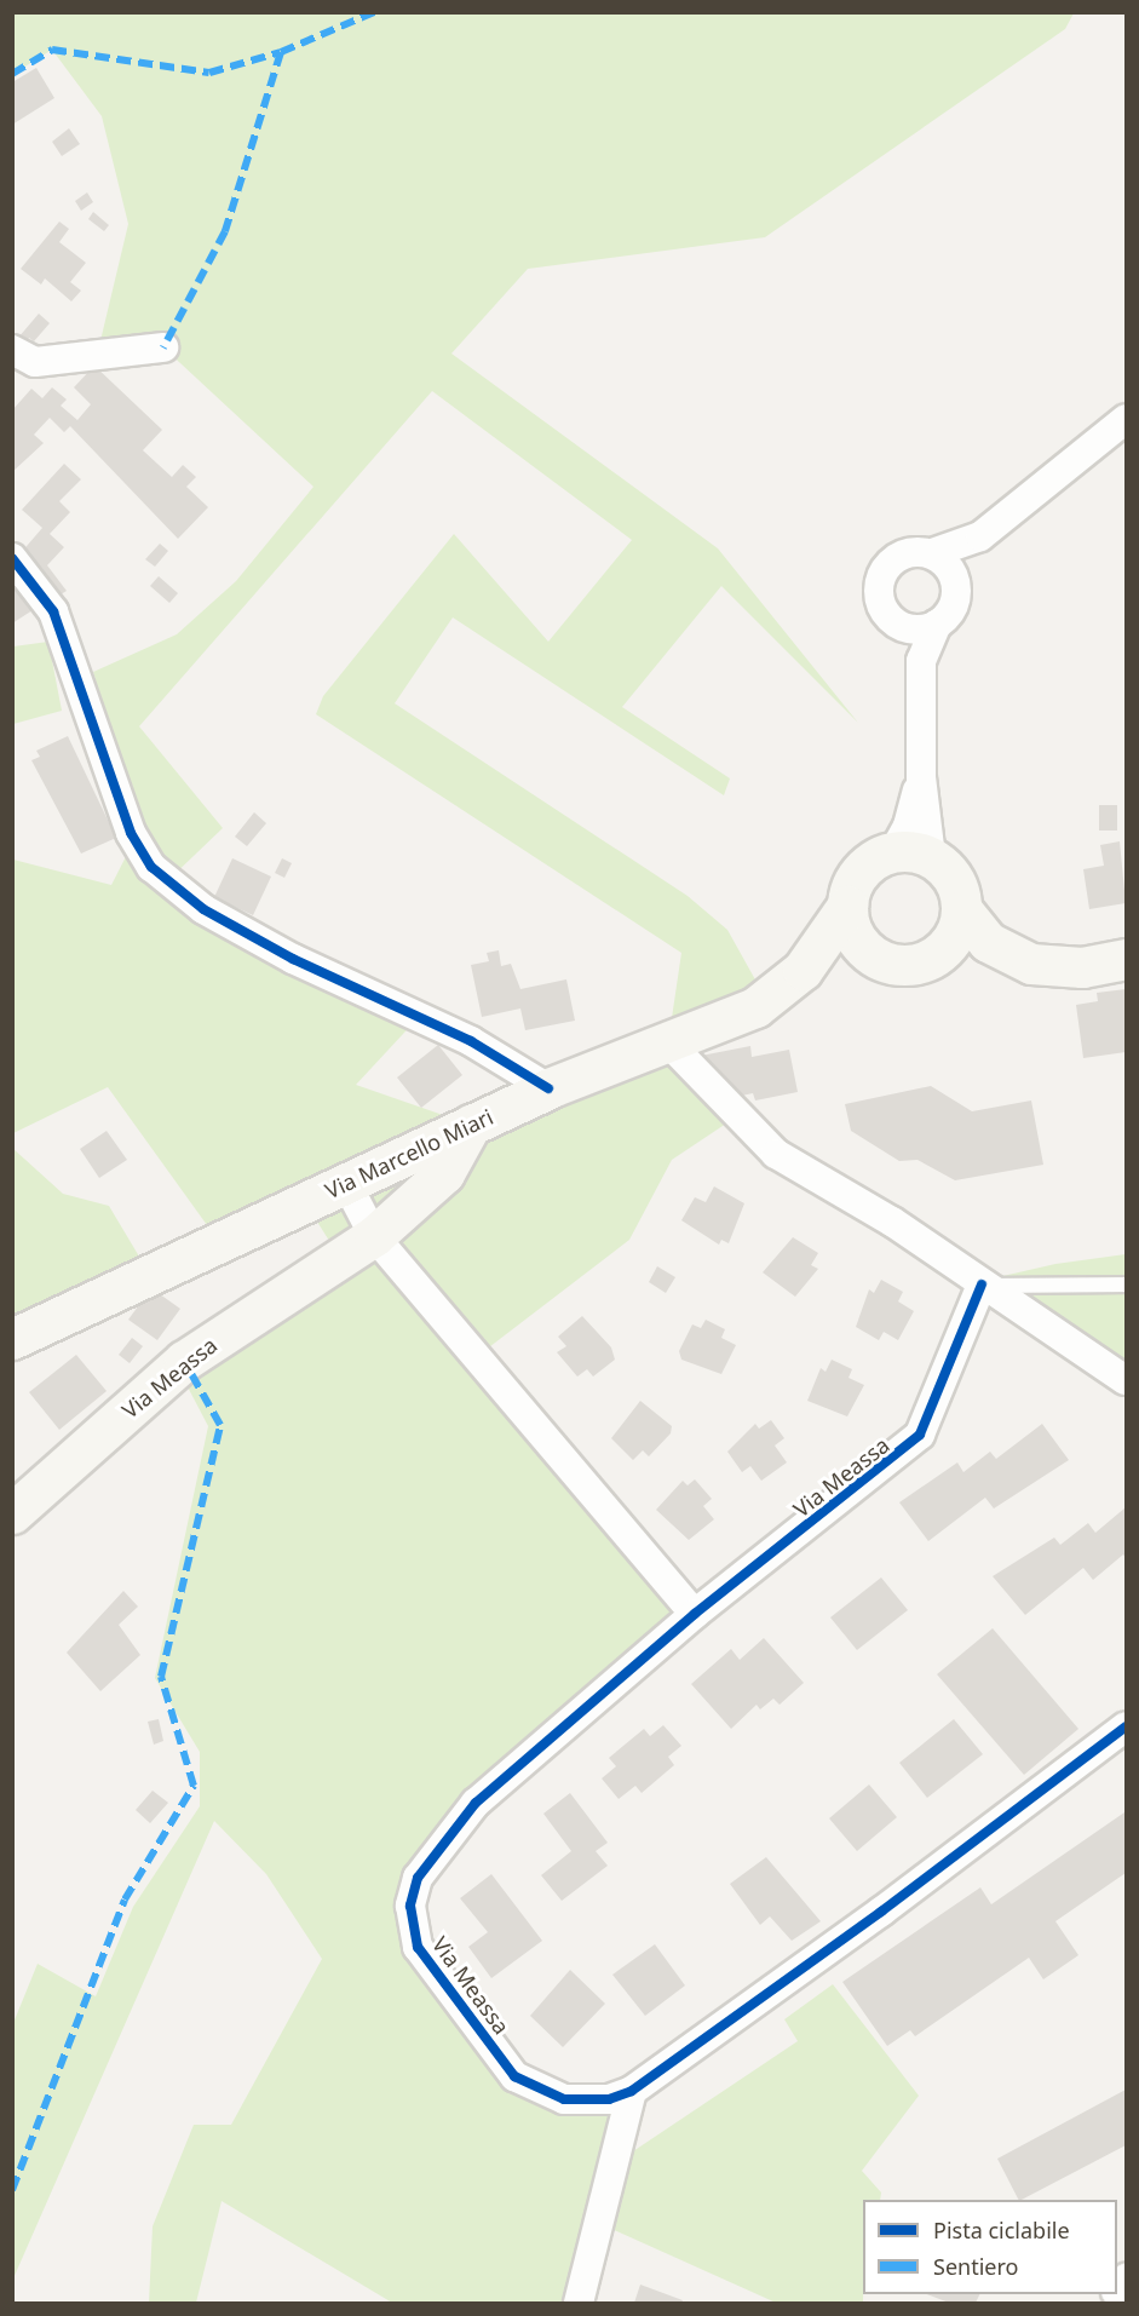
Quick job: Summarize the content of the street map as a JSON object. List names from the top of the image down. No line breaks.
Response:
{"streets":{"main road":["Via Marcello Miari","Via Meassa"]},"crossings":[["Via Marcello Miari","Via Meassa"]],"legend":["Pista ciclabile","Sentiero"]}
